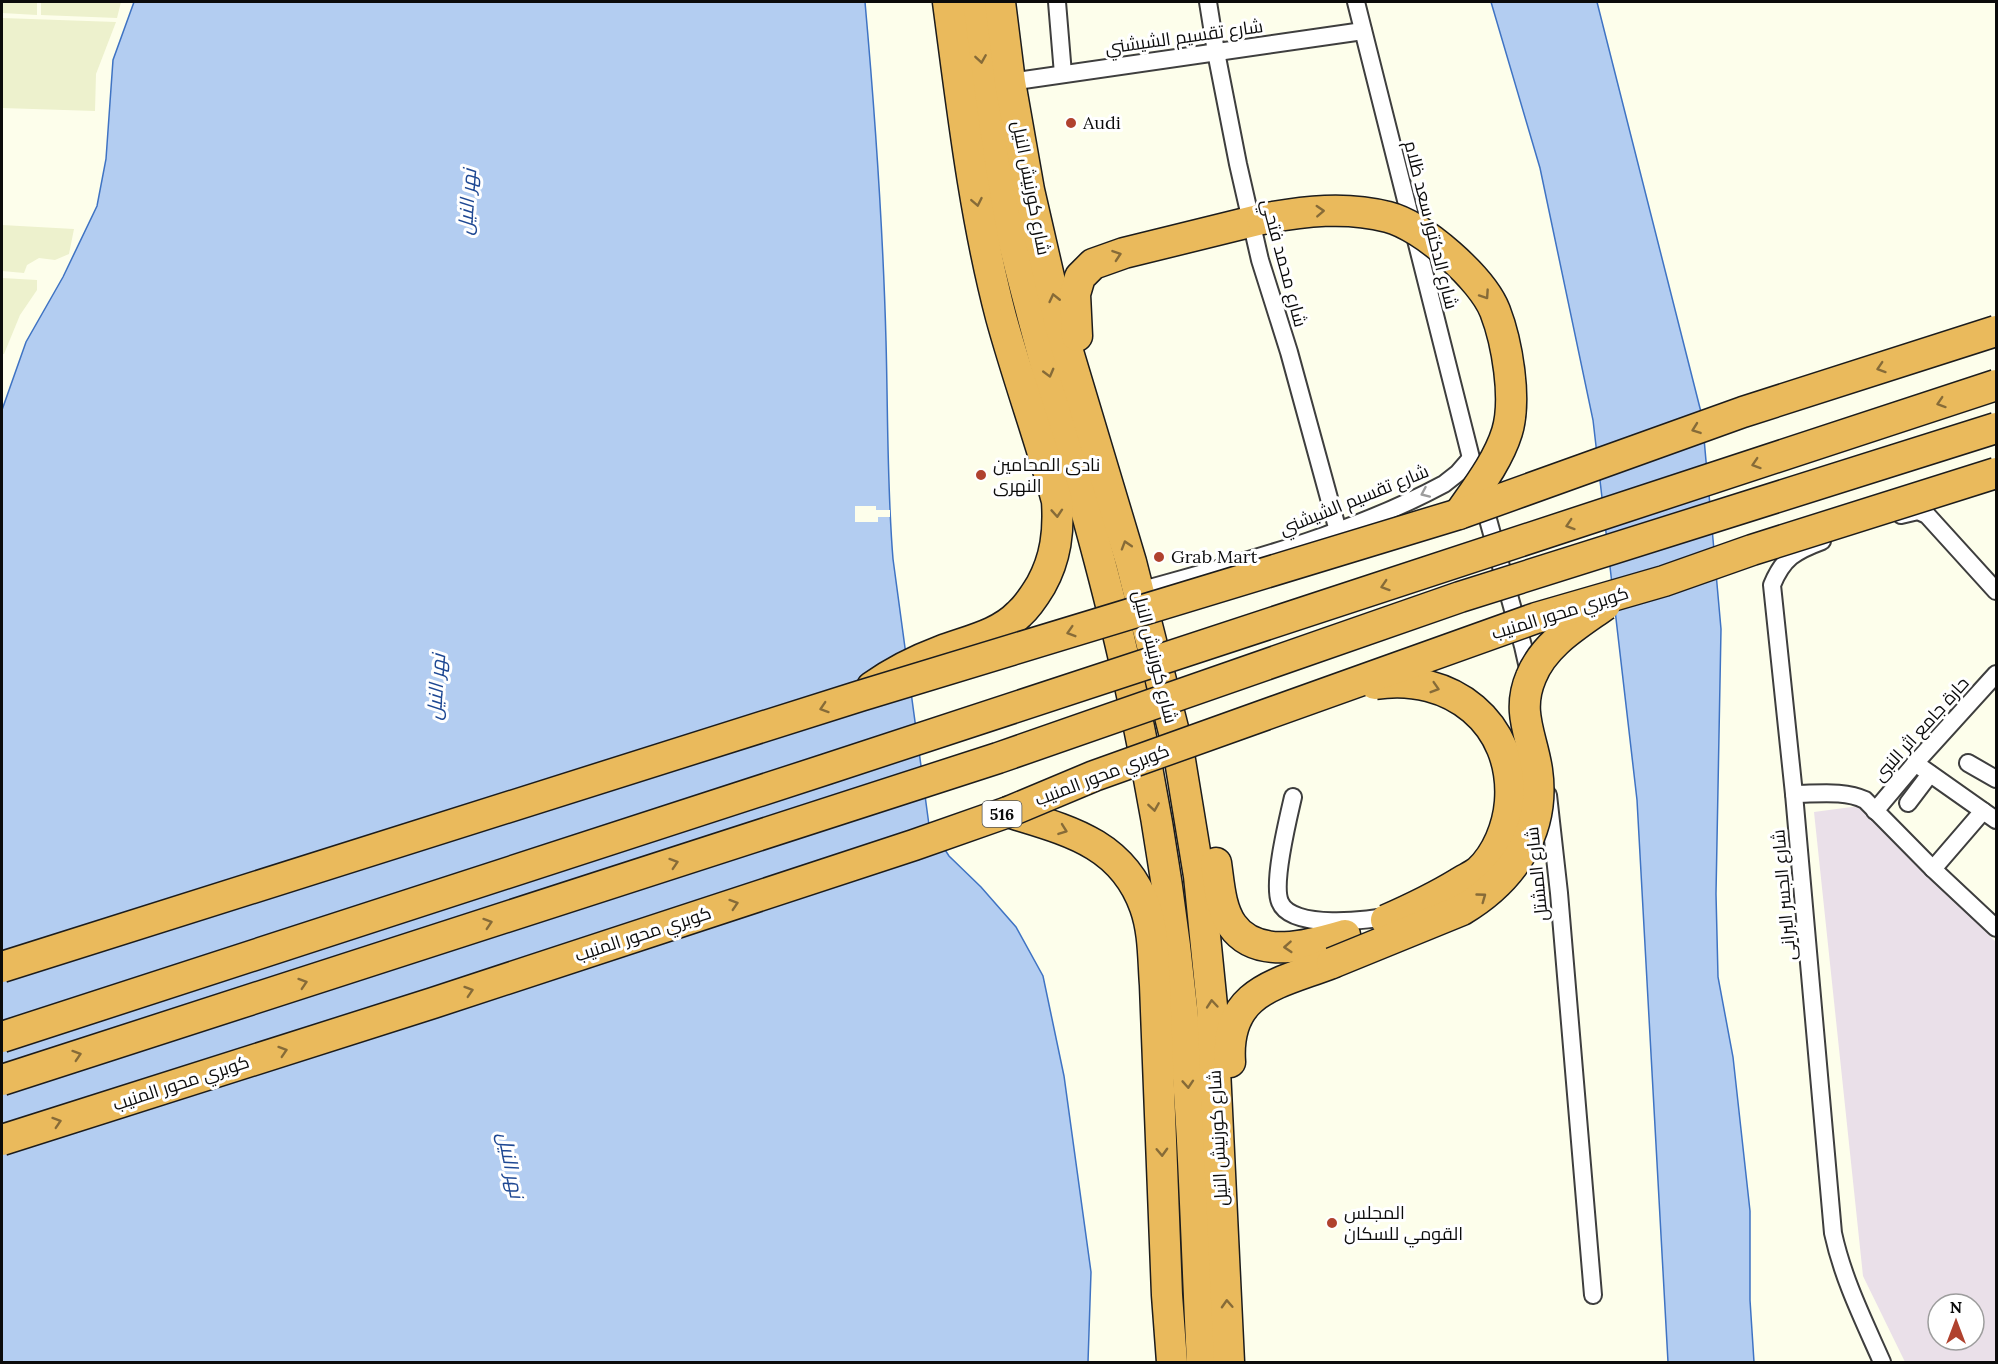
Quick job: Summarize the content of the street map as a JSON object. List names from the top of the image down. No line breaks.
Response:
{"streets":{"highway":["شارع كورنيش النيل","كوبري محور المنيب","516"],"street":["شارع تقسيم الشيشني","شارع الدكتور سعد ظلام","شارع محمد فتحي","حارة جامع اثر النبى","شارع المشتل","شارع الجسر البرانى"]},"crossings":[["شارع تقسيم الشيشني","شارع كورنيش النيل"],["شارع تقسيم الشيشني","شارع الدكتور سعد ظلام"],["شارع تقسيم الشيشني","شارع محمد فتحي"],["شارع تقسيم الشيشني","شارع المشتل"],["شارع الدكتور سعد ظلام","شارع المشتل"]],"water":["نهر النيل"],"places":["Audi","نادى المحامين النهرى","Grab Mart","المجلس القومي للسكان"],"north":"top"}
